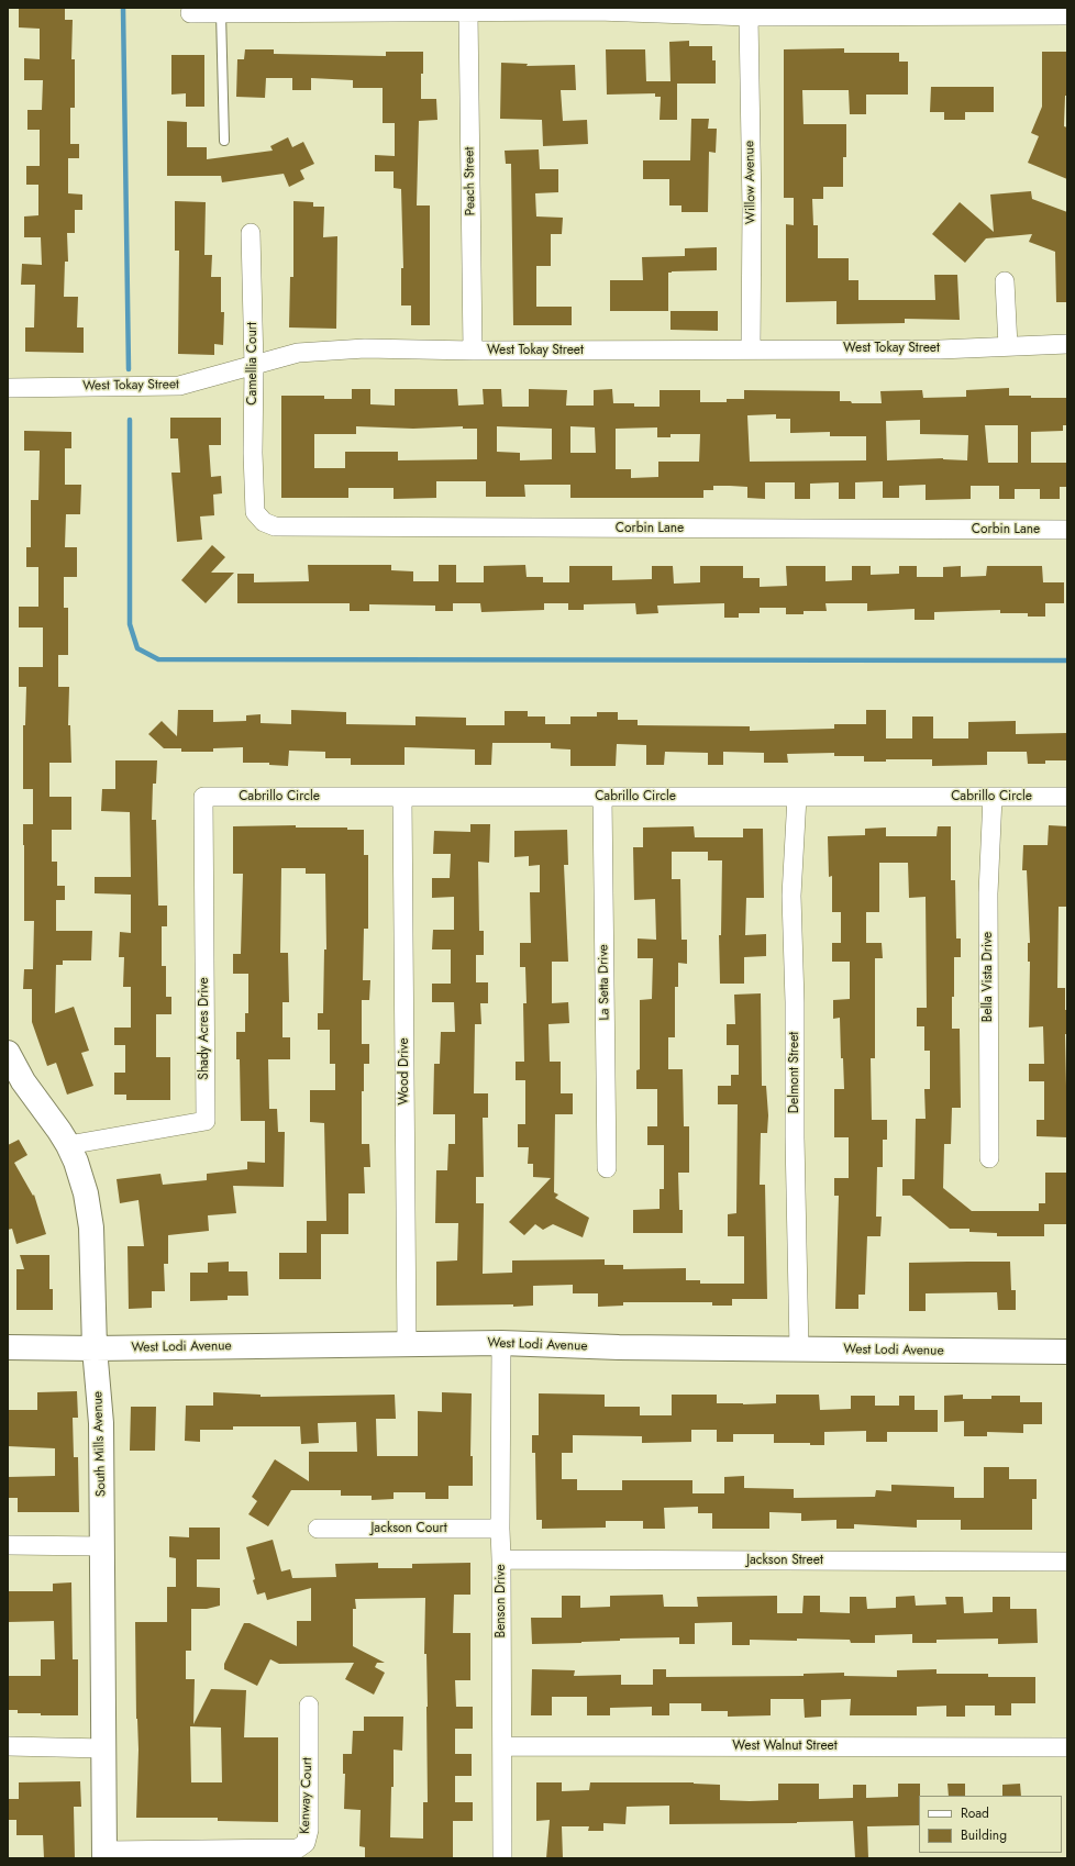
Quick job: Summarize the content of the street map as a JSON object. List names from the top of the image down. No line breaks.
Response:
{"streets":{"main road":["West Lodi Avenue","South Mills Avenue"],"street":["Peach Street","Willow Avenue","West Tokay Street","Camellia Court","Corbin Lane","Cabrillo Circle","Bella Vista Drive","La Setta Drive","Shady Acres Drive","Wood Drive","Delmont Street","Jackson Court","Jackson Street","Benson Drive","West Walnut Street","Kenway Court"]},"crossings":[["Peach Street","West Tokay Street"],["Willow Avenue","West Tokay Street"],["West Tokay Street","Camellia Court"],["Camellia Court","Corbin Lane"],["Cabrillo Circle","Bella Vista Drive"],["Cabrillo Circle","La Setta Drive"],["Cabrillo Circle","Shady Acres Drive"],["Cabrillo Circle","Wood Drive"],["Cabrillo Circle","Delmont Street"],["Shady Acres Drive","South Mills Avenue"],["Wood Drive","West Lodi Avenue"],["Delmont Street","West Lodi Avenue"],["West Lodi Avenue","South Mills Avenue"],["West Lodi Avenue","Benson Drive"],["South Mills Avenue","Kenway Court"],["Jackson Court","Benson Drive"],["Jackson Street","Benson Drive"],["Benson Drive","West Walnut Street"]],"legend":["Road","Building"]}
